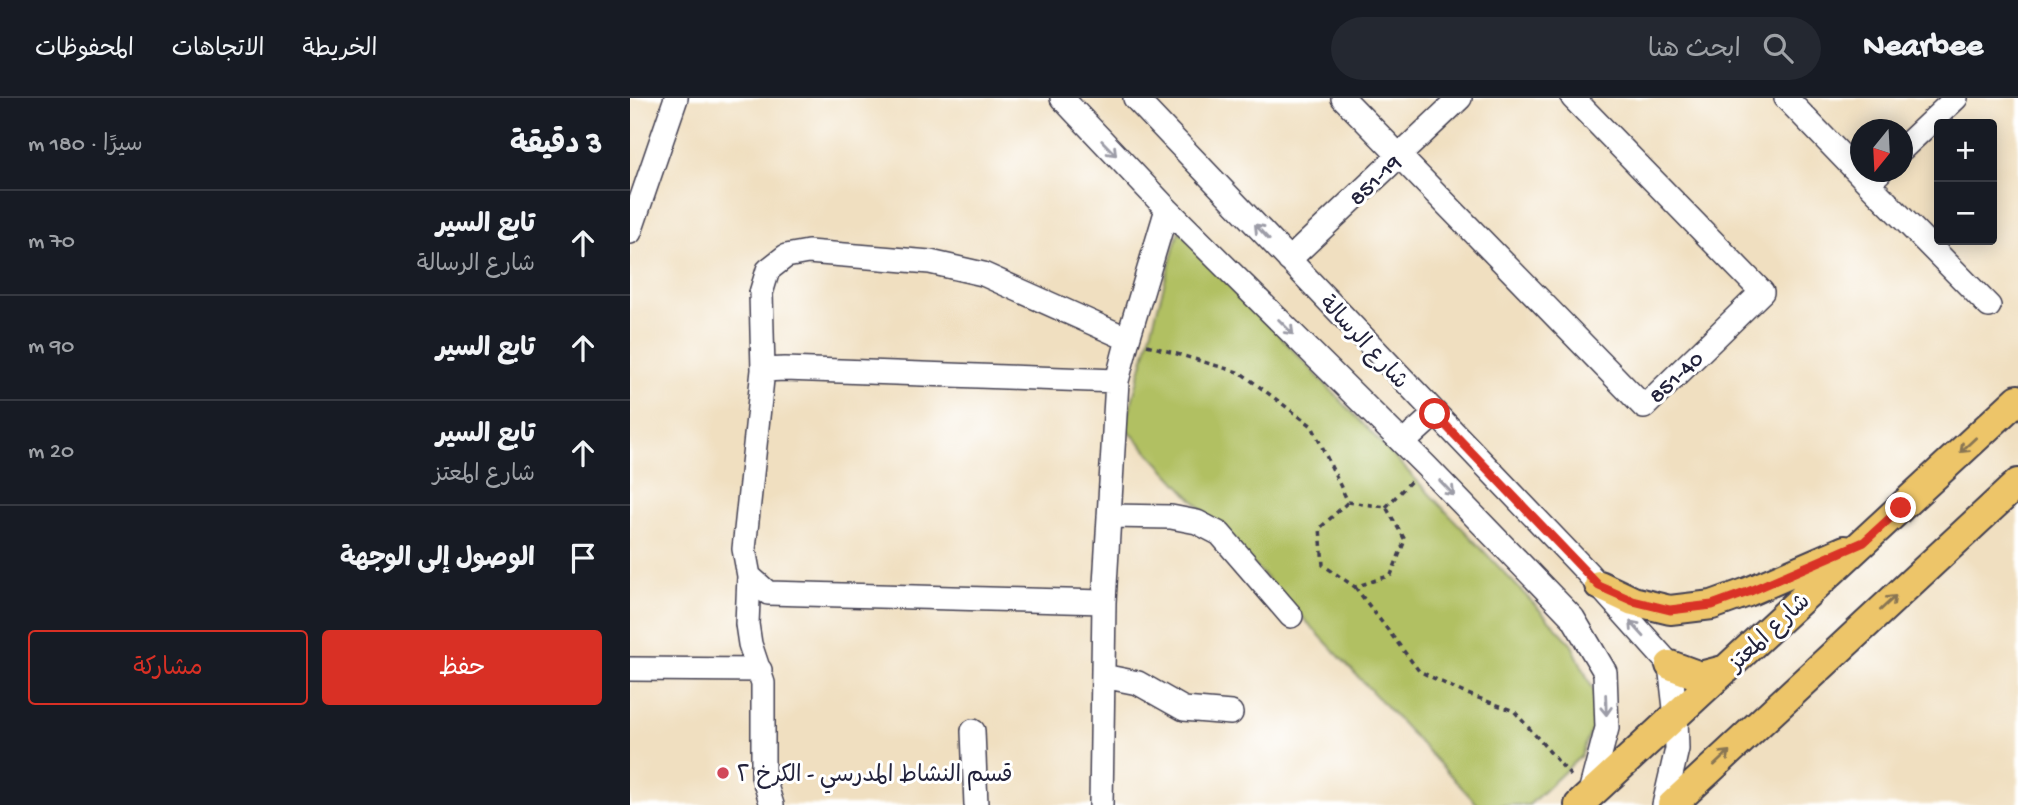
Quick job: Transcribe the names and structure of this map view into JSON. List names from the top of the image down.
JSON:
{
  "streets": {
    "main road": ["شارع المعتز"],
    "street": ["851-19", "شارع الرسالة", "851-40"]
  },
  "crossings": [
    ["851-19", "شارع الرسالة"],
    ["851-19", "851-40"],
    ["شارع الرسالة", "شارع المعتز"]
  ],
  "places": ["قسم النشاط المدرسي - الكرخ ٢"],
  "north": "bottom",
  "page": {
    "header": "Nearbee",
    "search": "ابحث هنا",
    "nav": ["الخريطة", "الاتجاهات", "المحفوظات"],
    "heading": ["3 دقيقة", "سيرًا · 180 m"],
    "map_buttons": ["+", "−"],
    "list": [
      ["تابع السير", "شارع الرسالة", "70 m"],
      ["تابع السير", "90 m"],
      ["تابع السير", "شارع المعتز", "20 m"],
      "الوصول إلى الوجهة"
    ],
    "buttons": ["حفظ", "مشاركة"]
  }
}
